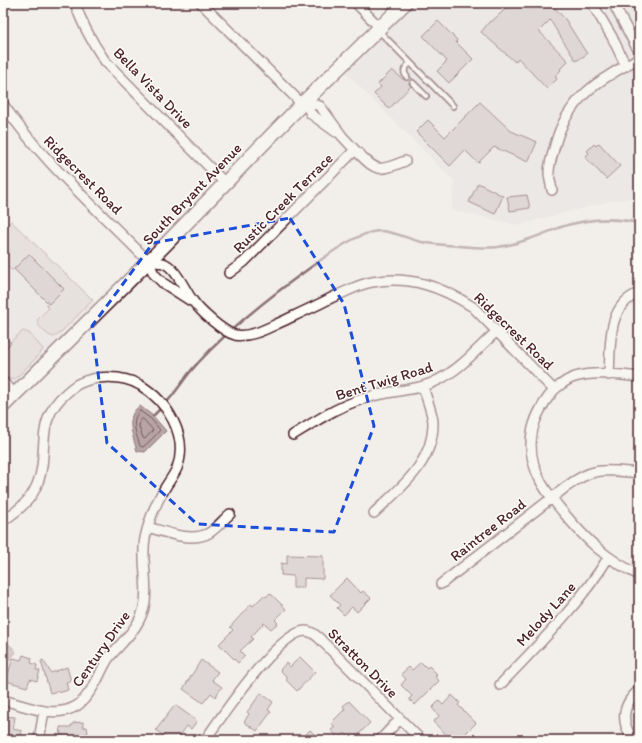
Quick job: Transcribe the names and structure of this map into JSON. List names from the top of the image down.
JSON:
{
  "streets": {
    "street": [
      "Bella Vista Drive",
      "Ridgecrest Road",
      "South Bryant Avenue",
      "Rustic Creek Terrace",
      "Bent Twig Road",
      "Raintree Road",
      "Melody Lane",
      "Century Drive",
      "Stratton Drive"
    ]
  },
  "crossings": [
    ["Bella Vista Drive", "South Bryant Avenue"],
    ["Ridgecrest Road", "South Bryant Avenue"],
    ["Ridgecrest Road", "Bent Twig Road"],
    ["Ridgecrest Road", "Raintree Road"],
    ["Ridgecrest Road", "Melody Lane"],
    ["South Bryant Avenue", "Rustic Creek Terrace"]
  ]
}
